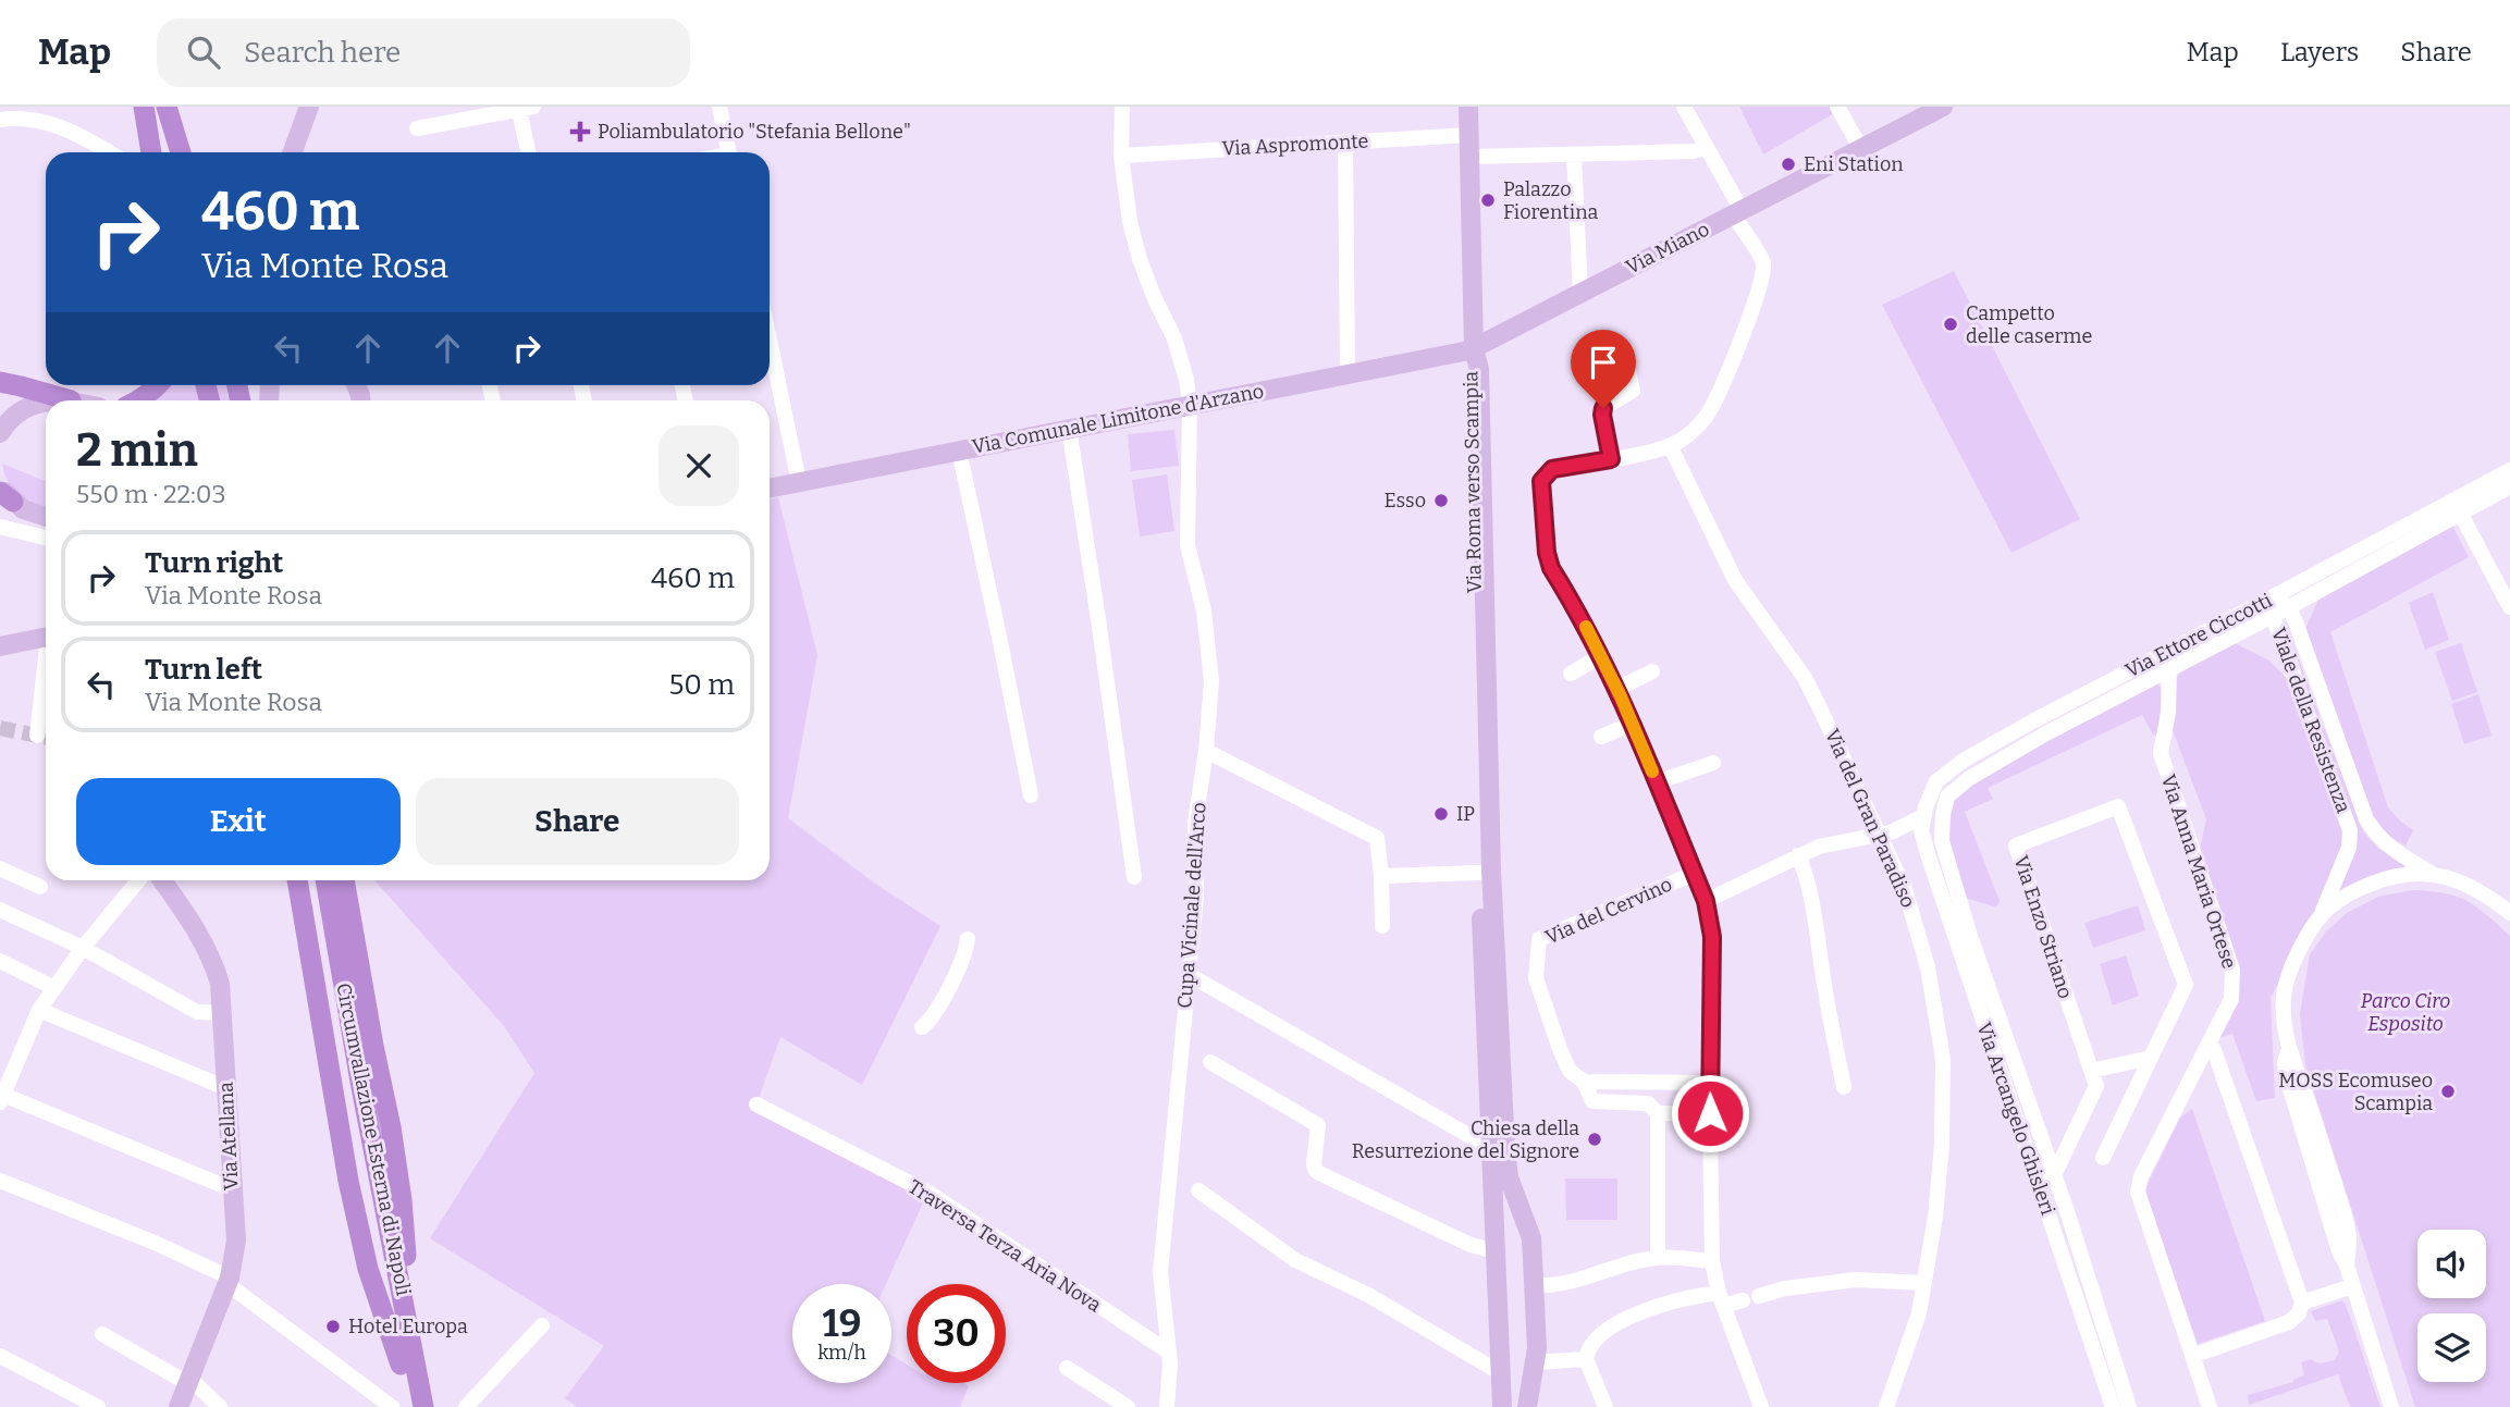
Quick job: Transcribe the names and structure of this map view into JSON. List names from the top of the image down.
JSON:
{
  "streets": {
    "highway": ["Circumvallazione Esterna di Napoli"],
    "main road": [
      "Via Miano",
      "Via Comunale Limitone d'Arzano",
      "Via Roma verso Scampia",
      "Via Atellana"
    ],
    "street": [
      "Via Aspromonte",
      "Via Ettore Ciccotti",
      "Viale della Resistenza",
      "Via del Gran Paradiso",
      "Via Anna Maria Ortese",
      "Cupa Vicinale dell'Arco",
      "Via del Cervino",
      "Via Enzo Striano",
      "Via Arcangelo Ghisleri",
      "Traversa Terza Aria Nova"
    ]
  },
  "crossings": [
    ["Via Aspromonte", "Cupa Vicinale dell'Arco"],
    ["Via Miano", "Via Comunale Limitone d'Arzano"],
    ["Via Miano", "Via Roma verso Scampia"],
    ["Via Comunale Limitone d'Arzano", "Via Roma verso Scampia"],
    ["Via Comunale Limitone d'Arzano", "Cupa Vicinale dell'Arco"],
    ["Via Ettore Ciccotti", "Viale della Resistenza"],
    ["Via Ettore Ciccotti", "Via Anna Maria Ortese"],
    ["Via Ettore Ciccotti", "Via Arcangelo Ghisleri"],
    ["Cupa Vicinale dell'Arco", "Traversa Terza Aria Nova"],
    ["Via Enzo Striano", "Via Arcangelo Ghisleri"]
  ],
  "parks": ["Parco Ciro Esposito"],
  "places": {
    "health": ["Poliambulatorio \"Stefania Bellone\""],
    "other": [
      "Eni Station",
      "Palazzo Fiorentina",
      "Campetto delle caserme",
      "Esso",
      "IP",
      "MOSS Ecomuseo Scampia",
      "Chiesa della Resurrezione del Signore",
      "Hotel Europa"
    ]
  },
  "page": {
    "header": "Map",
    "search": "Search here",
    "nav": ["Map", "Layers", "Share"],
    "turn": ["460 m", "Via Monte Rosa"],
    "heading": ["2 min", "550 m · 22:03"],
    "list": [
      {
        "name": "Turn right",
        "note": "Via Monte Rosa",
        "value": "460 m"
      },
      {
        "name": "Turn left",
        "note": "Via Monte Rosa",
        "value": "50 m"
      }
    ],
    "buttons": ["Exit", "Share"],
    "speed": "19 km/h",
    "limit": "30"
  }
}
